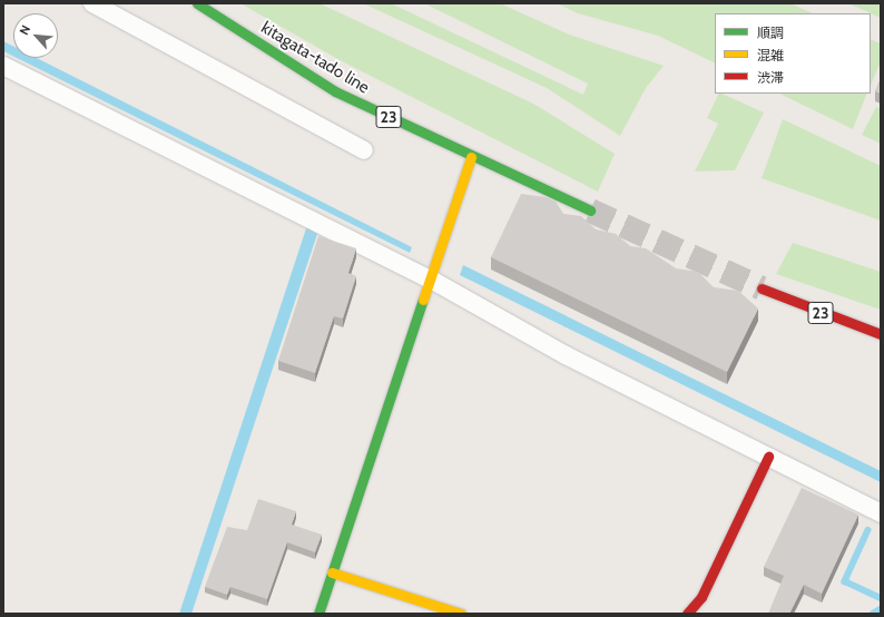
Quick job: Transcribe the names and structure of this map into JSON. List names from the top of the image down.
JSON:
{
  "streets": {
    "street": ["kitagata-tado line", "23"]
  },
  "legend": ["順調", "混雑", "渋滞"],
  "north": "top left"
}
